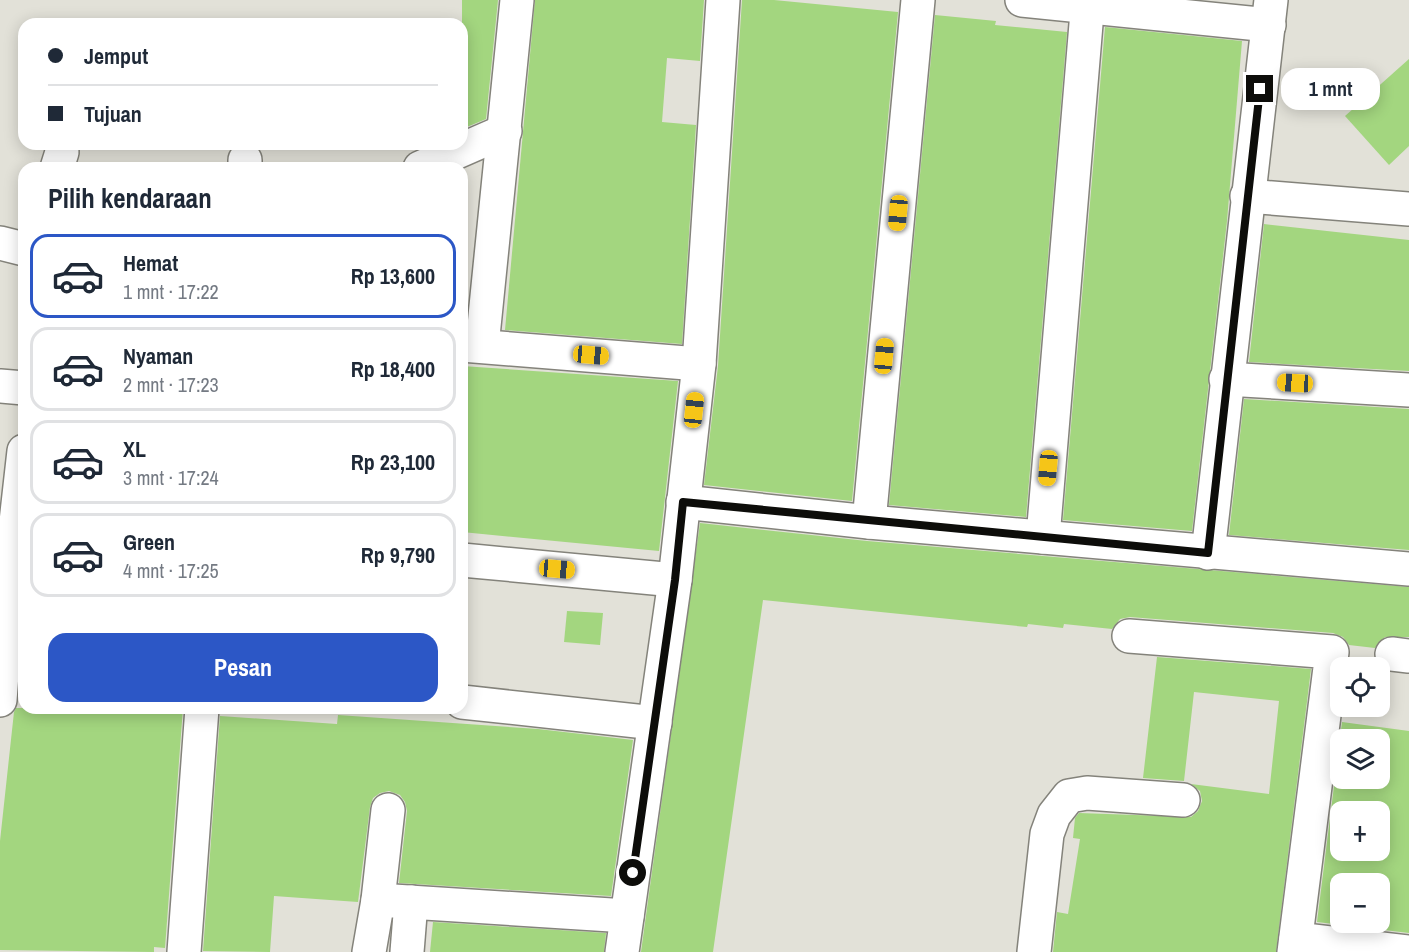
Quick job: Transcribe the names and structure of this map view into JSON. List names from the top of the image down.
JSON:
{
  "page": {
    "banner": ["Jemput", "Tujuan"],
    "bubble": "1 mnt",
    "heading": "Pilih kendaraan",
    "list": [
      {
        "name": "Hemat",
        "note": "1 mnt · 17:22",
        "value": "Rp 13,600"
      },
      {
        "name": "Nyaman",
        "note": "2 mnt · 17:23",
        "value": "Rp 18,400"
      },
      {
        "name": "XL",
        "note": "3 mnt · 17:24",
        "value": "Rp 23,100"
      },
      {
        "name": "Green",
        "note": "4 mnt · 17:25",
        "value": "Rp 9,790"
      }
    ],
    "buttons": "Pesan",
    "map_buttons": ["+", "−"]
  }
}
